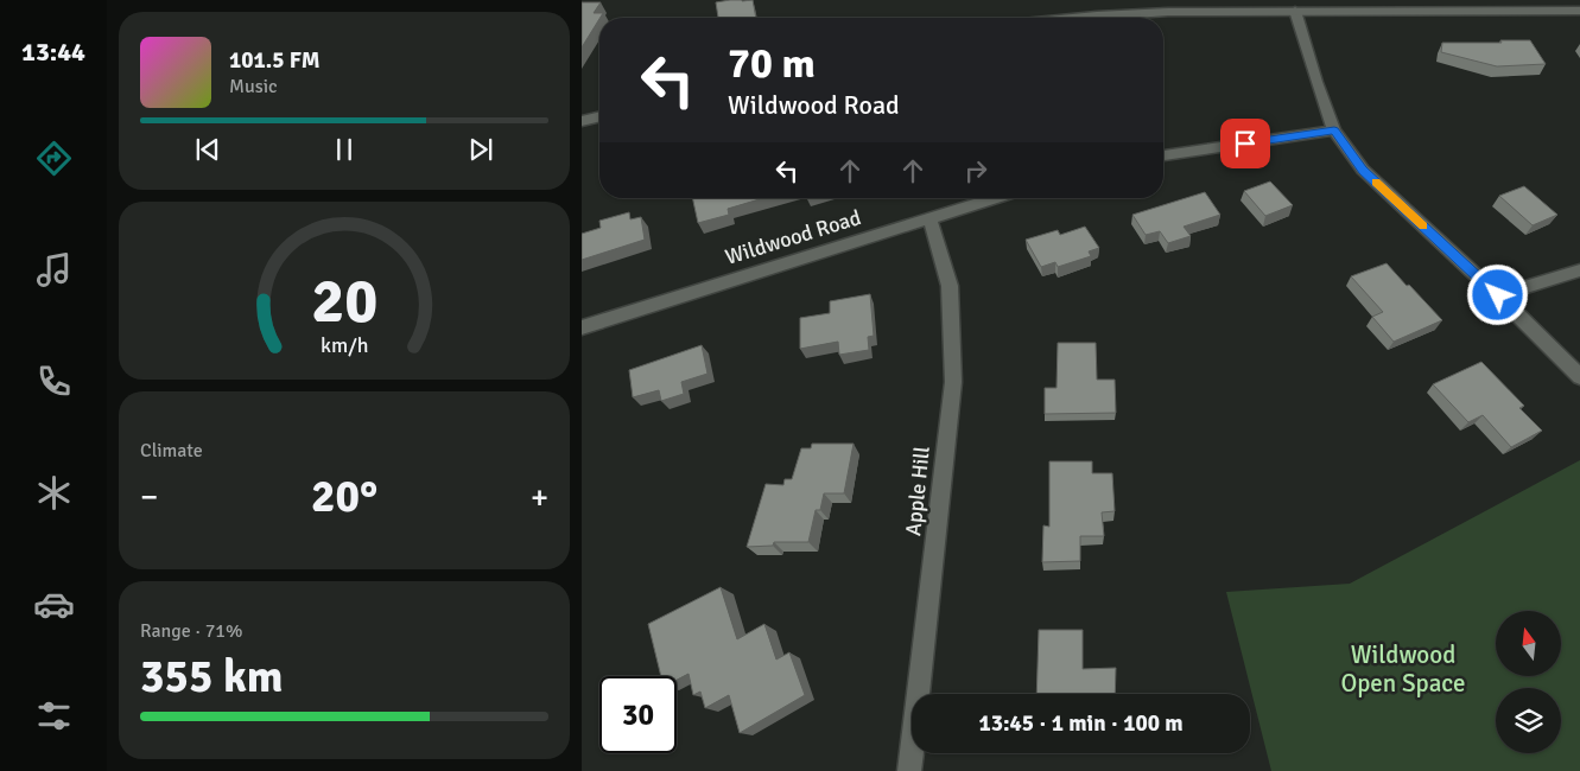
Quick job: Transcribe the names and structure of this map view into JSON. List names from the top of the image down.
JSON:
{
  "streets": {
    "street": ["Wildwood Road", "Apple Hill"]
  },
  "crossings": [
    ["Wildwood Road", "Apple Hill"]
  ],
  "parks": ["Wildwood Open Space"],
  "north": "top",
  "page": {
    "tabs": "13:44",
    "turn": ["70 m", "Wildwood Road"],
    "song": ["101.5 FM", "Music"],
    "tile": [
      "Climate",
      ["Range · 71%", "355 km"]
    ],
    "heat": ["−", "20°", "+"],
    "limit": "30",
    "trip": "13:45 · 1 min · 100 m",
    "gauge": ["20", "km/h"]
  }
}
